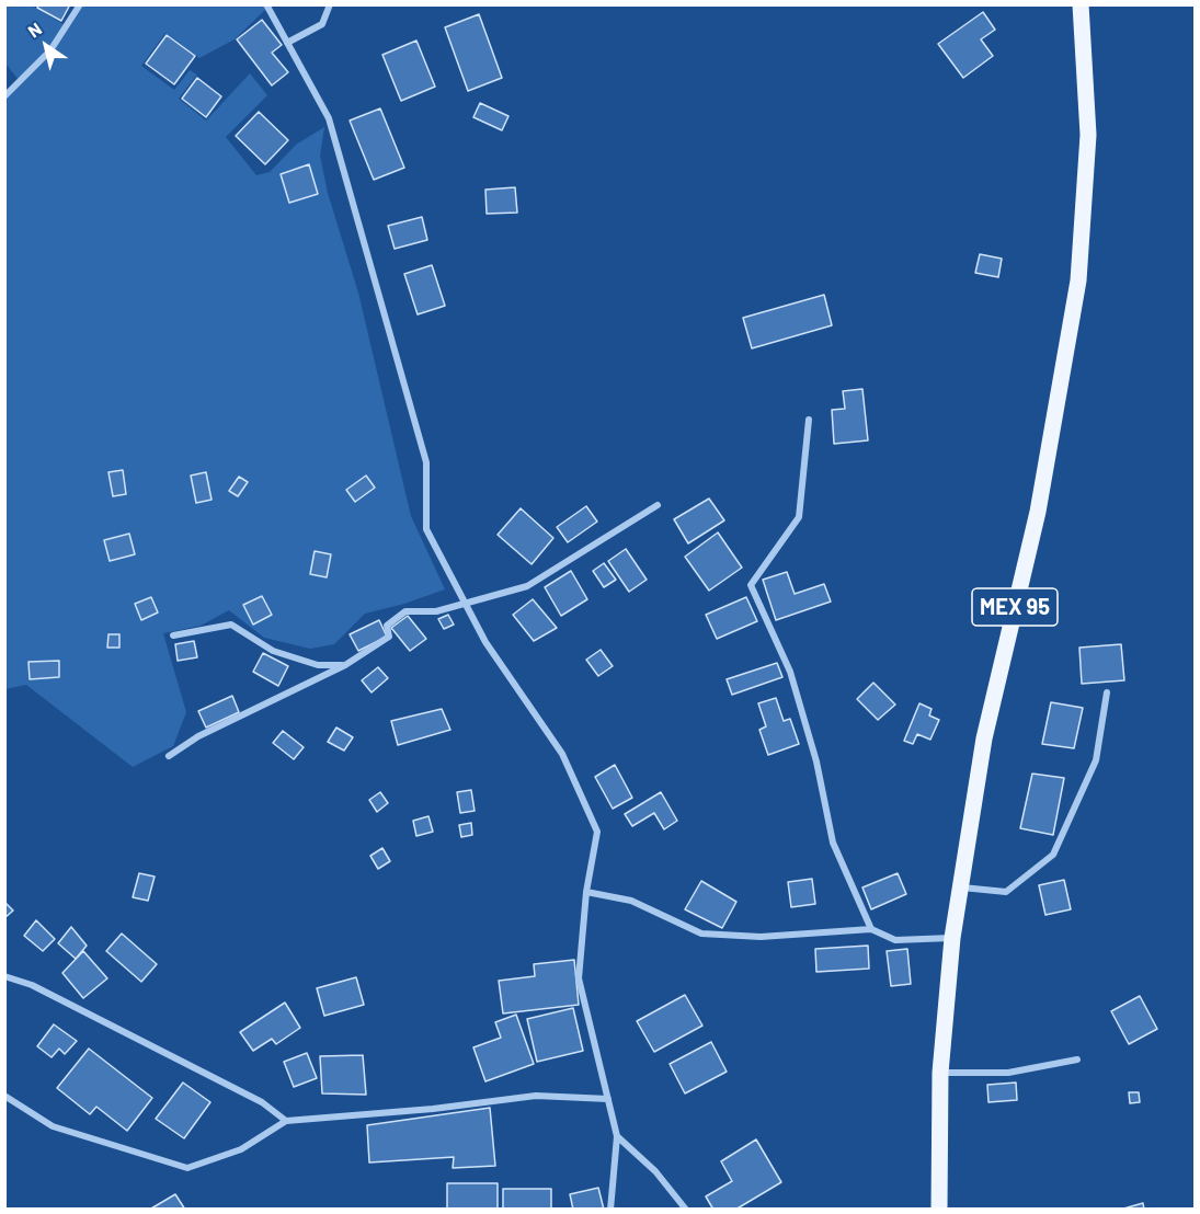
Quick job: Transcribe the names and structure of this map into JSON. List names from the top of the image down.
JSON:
{
  "streets": {
    "main road": ["MEX 95"]
  },
  "north": "top left"
}
